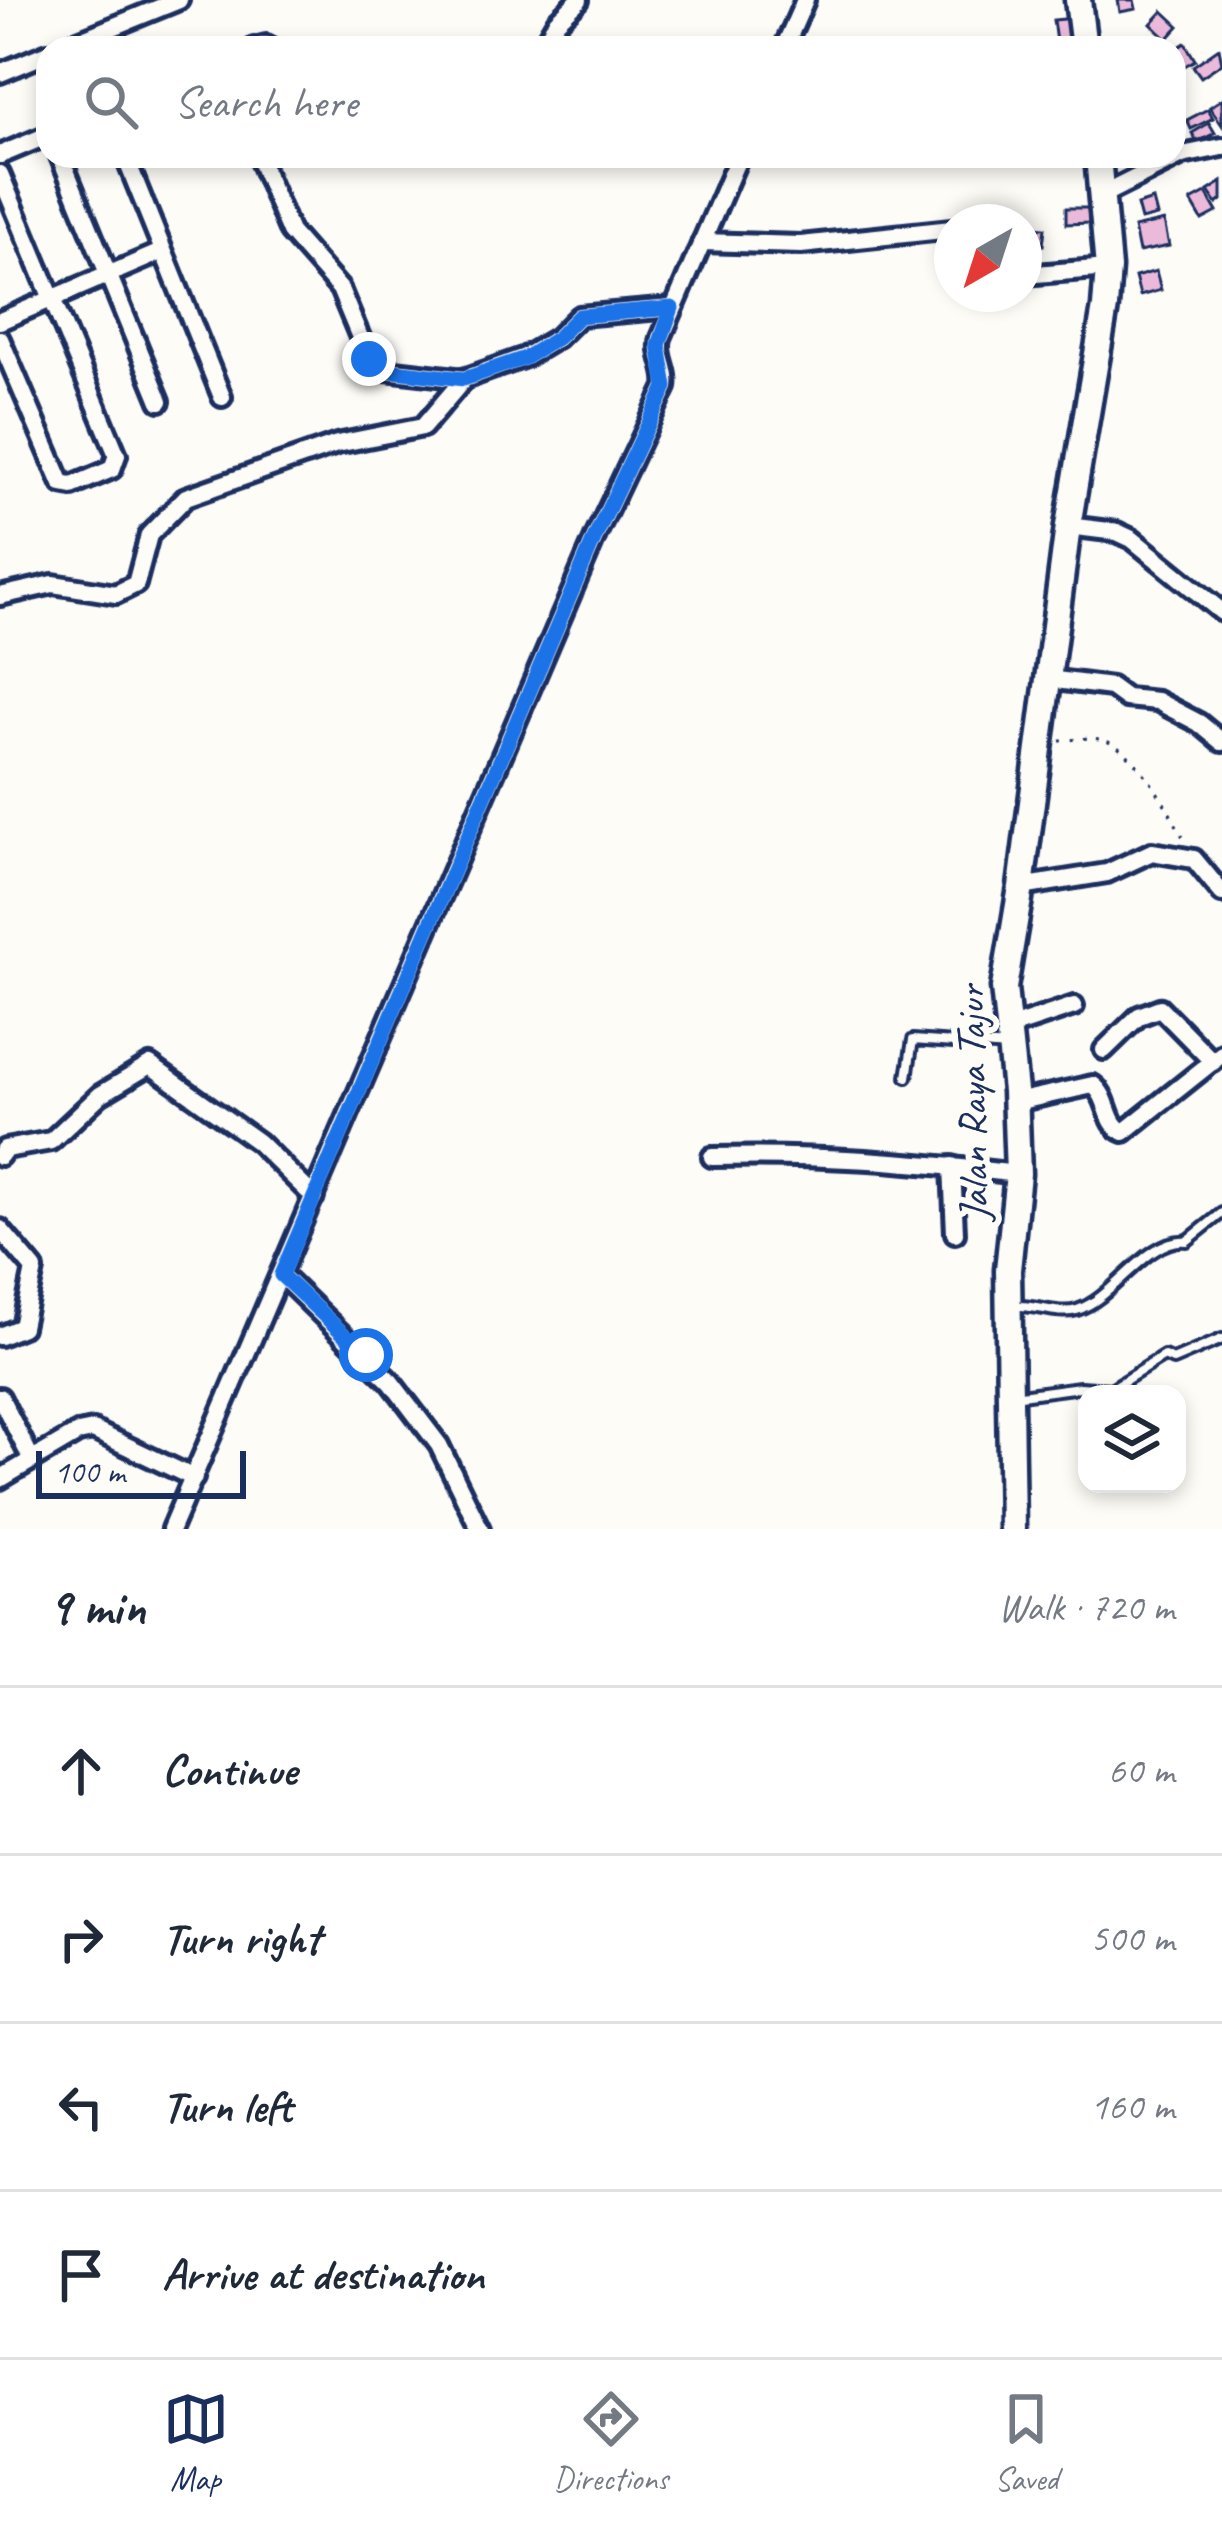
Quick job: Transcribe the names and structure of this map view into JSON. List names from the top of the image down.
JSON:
{
  "streets": {
    "main road": ["Jalan Raya Tajur"]
  },
  "scale_bar": "100 m",
  "north": "bottom left",
  "page": {
    "search": "Search here",
    "scale": "100 m",
    "heading": ["9 min", "Walk · 720 m"],
    "list": [
      ["Continue", "60 m"],
      ["Turn right", "500 m"],
      ["Turn left", "160 m"],
      "Arrive at destination"
    ],
    "nav": ["Map", "Directions", "Saved"]
  }
}
